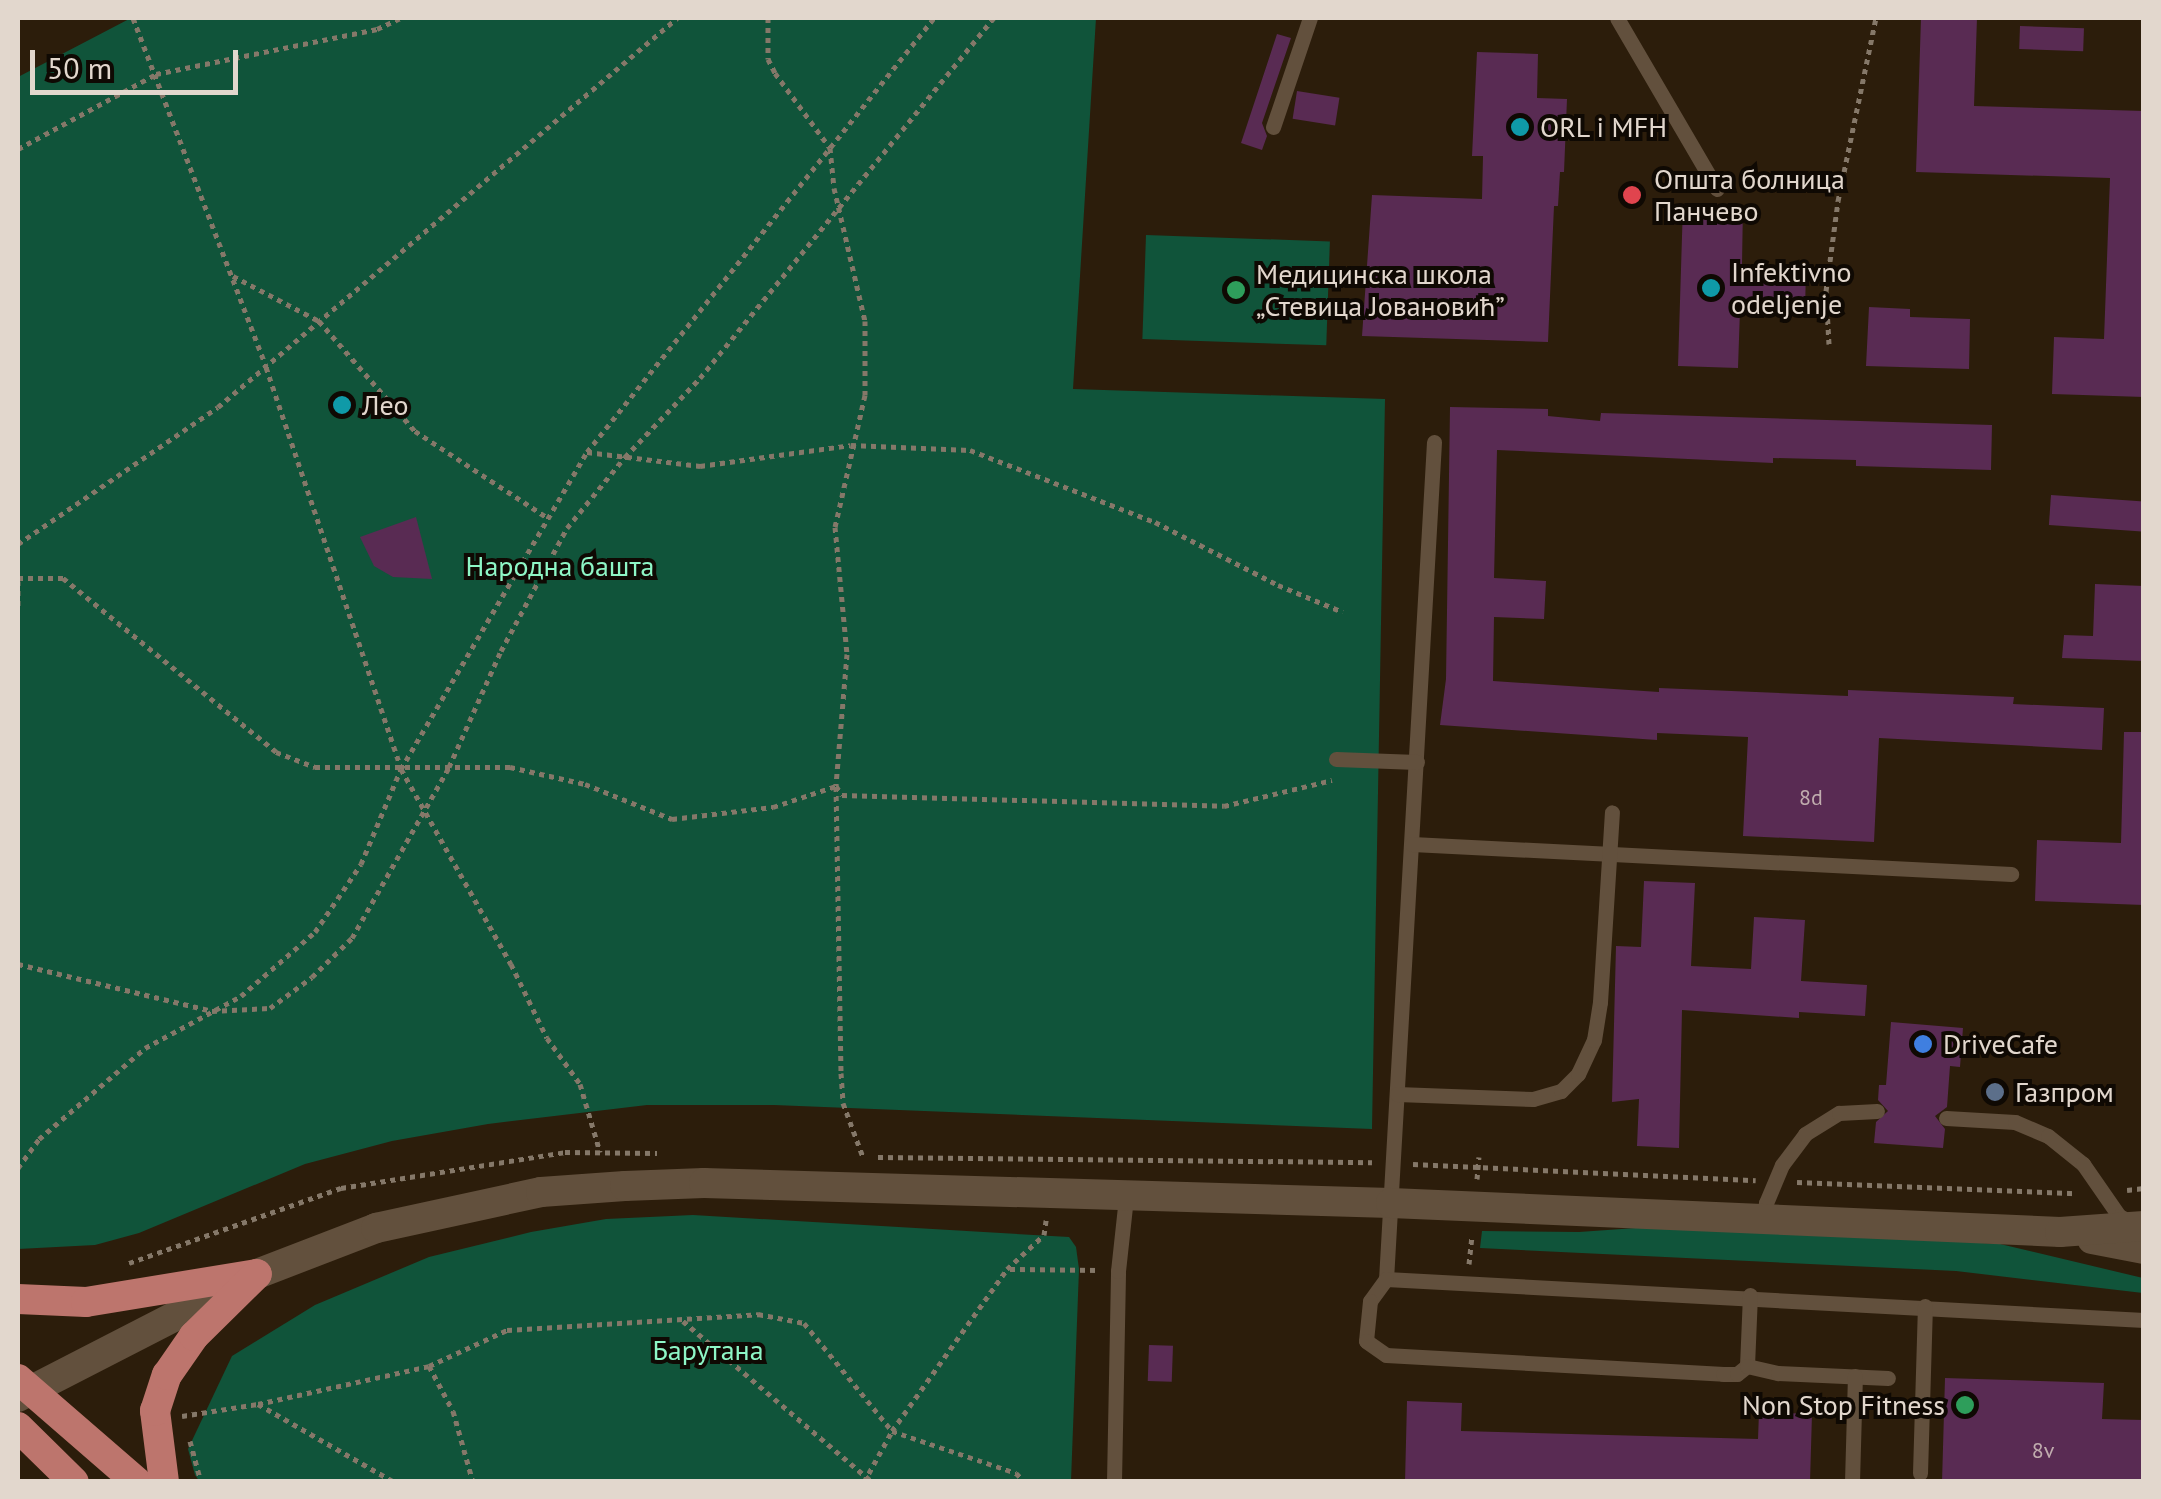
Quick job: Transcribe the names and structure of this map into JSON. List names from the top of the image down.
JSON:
{
  "parks": ["Народна башта", "Барутана"],
  "places": [
    "ORL i MFH",
    "Општа болница Панчево",
    "Infektivno odeljenje",
    "Медицинска школа „Стевица Јовановић”",
    "Лео",
    "DriveCafe",
    "Газпром",
    "Non Stop Fitness"
  ],
  "house_numbers": ["8d", "8v"],
  "scale_bar": "50 m"
}
